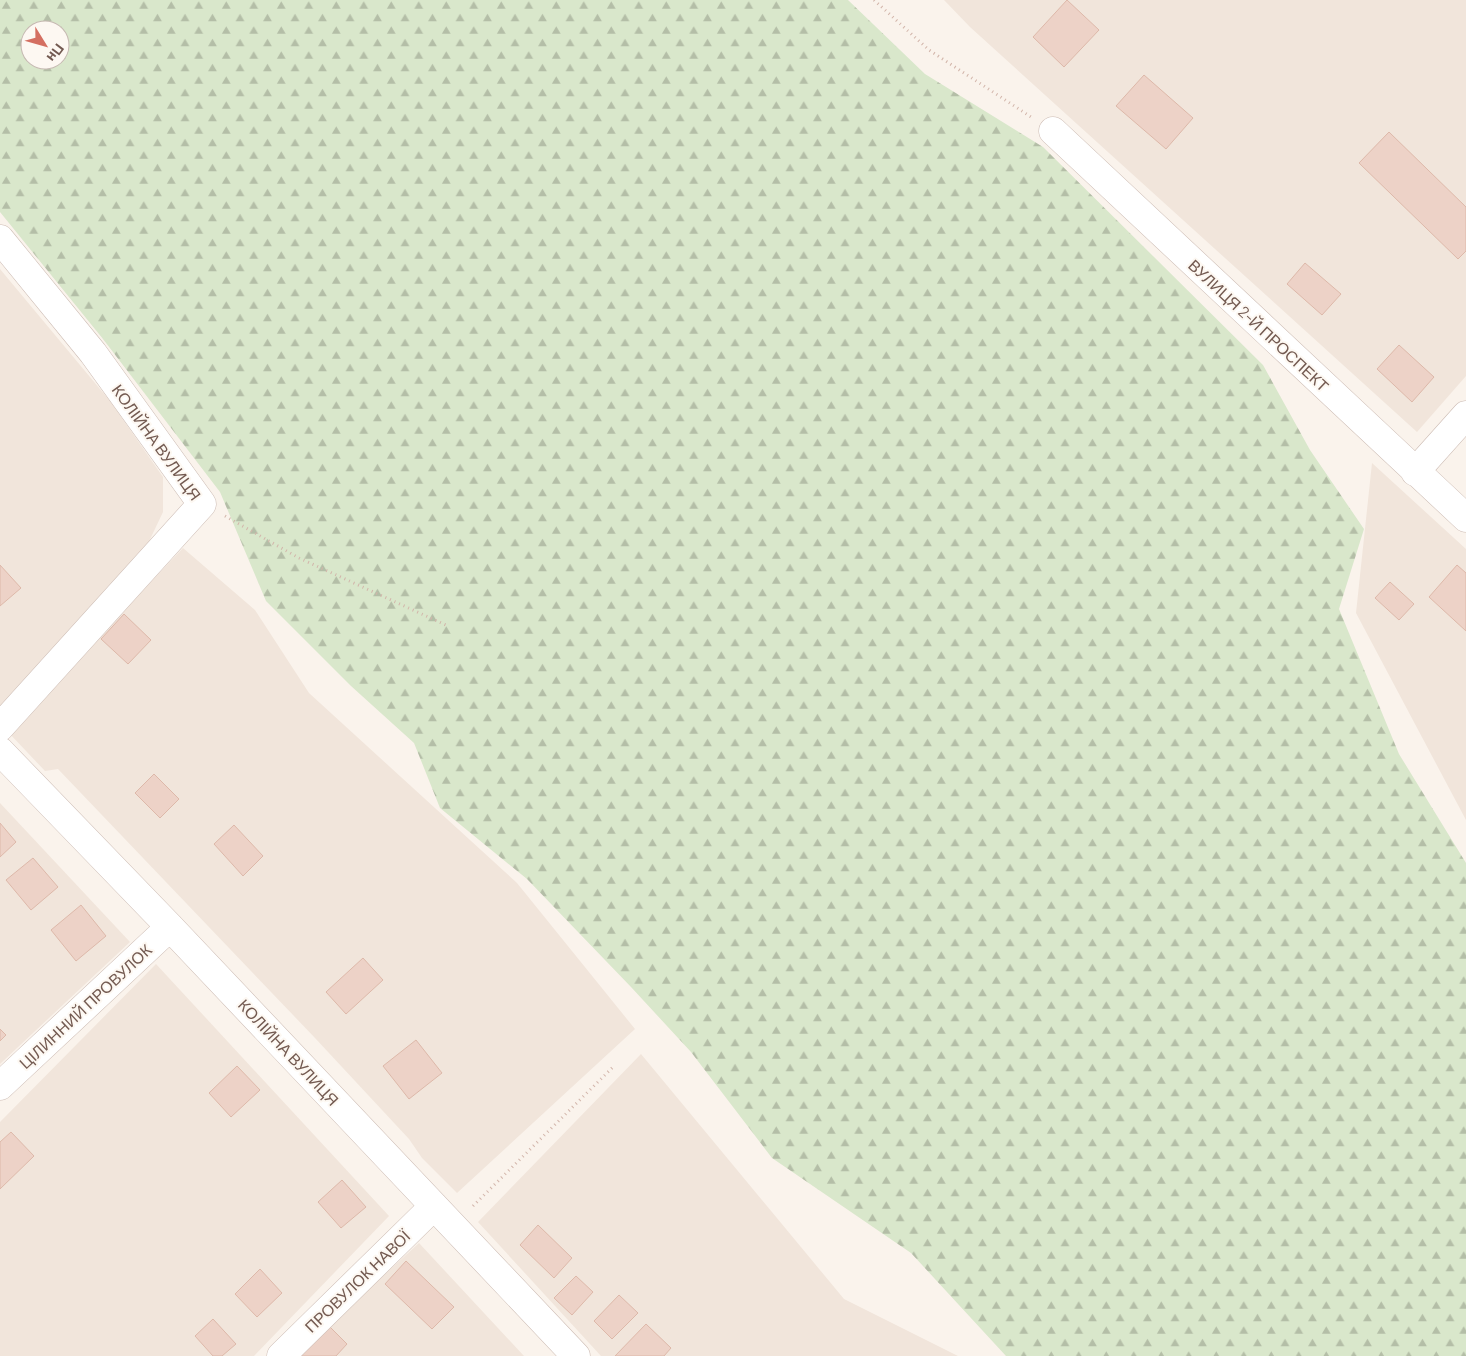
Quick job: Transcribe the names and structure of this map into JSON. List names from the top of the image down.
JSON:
{
  "streets": {
    "street": [
      "ВУЛИЦЯ 2-Й ПРОСПЕКТ",
      "КОЛІЙНА ВУЛИЦЯ",
      "ЦІЛИННИЙ ПРОВУЛОК",
      "ПРОВУЛОК НАВОЇ"
    ]
  },
  "crossings": [
    ["КОЛІЙНА ВУЛИЦЯ", "ЦІЛИННИЙ ПРОВУЛОК"],
    ["КОЛІЙНА ВУЛИЦЯ", "ПРОВУЛОК НАВОЇ"]
  ],
  "north": "bottom right"
}
